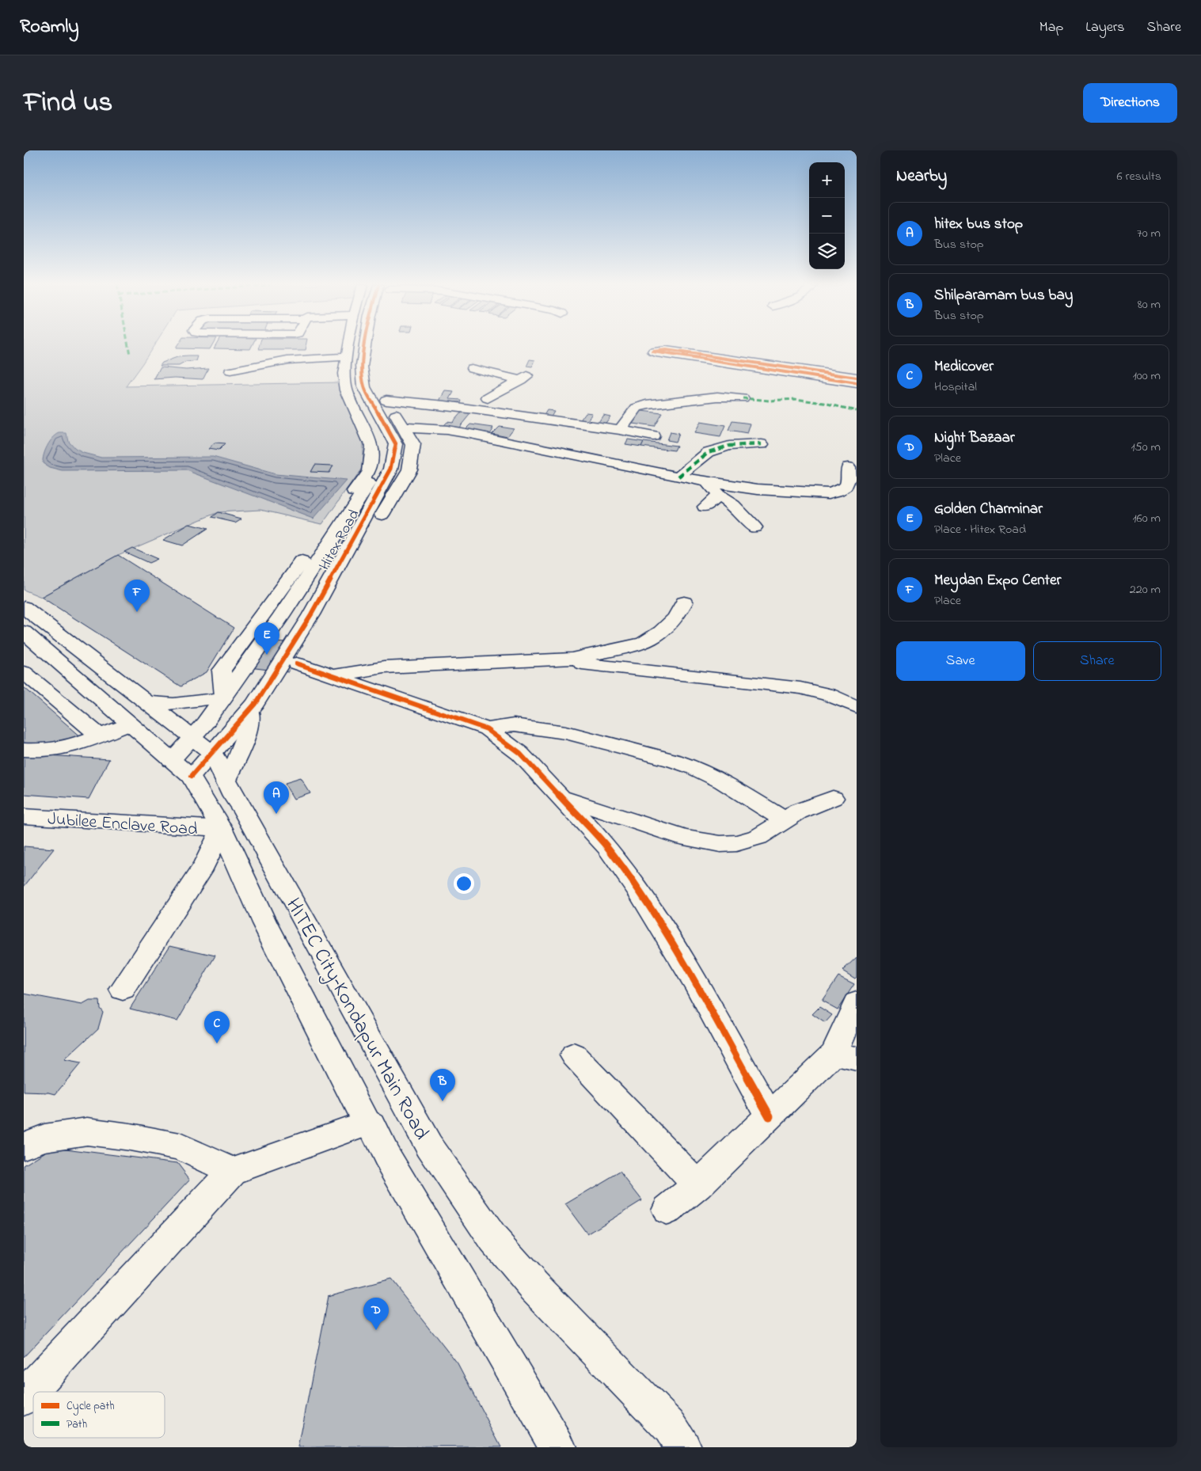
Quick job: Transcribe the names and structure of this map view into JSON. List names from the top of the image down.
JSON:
{
  "streets": {
    "street": ["Hitex Road", "Jubilee Enclave Road", "HITEC City–Kondapur Main Road"]
  },
  "crossings": [
    ["Hitex Road", "HITEC City–Kondapur Main Road"],
    ["Jubilee Enclave Road", "HITEC City–Kondapur Main Road"]
  ],
  "legend": ["Cycle path", "Path"],
  "page": {
    "header": "Roamly",
    "nav": ["Map", "Layers", "Share"],
    "title": "Find us",
    "buttons": [
      "Directions",
      ["Save", "Share"]
    ],
    "heading": ["Nearby", "6 results"],
    "map_buttons": ["+", "−"],
    "list": [
      {
        "mark": "A",
        "name": "hitex bus stop",
        "note": "Bus stop",
        "value": "70 m"
      },
      {
        "mark": "B",
        "name": "Shilparamam bus bay",
        "note": "Bus stop",
        "value": "80 m"
      },
      {
        "mark": "C",
        "name": "Medicover",
        "note": "Hospital",
        "value": "100 m"
      },
      {
        "mark": "D",
        "name": "Night Bazaar",
        "note": "Place",
        "value": "150 m"
      },
      {
        "mark": "E",
        "name": "Golden Charminar",
        "note": "Place · Hitex Road",
        "value": "160 m"
      },
      {
        "mark": "F",
        "name": "Meydan Expo Center",
        "note": "Place",
        "value": "220 m"
      }
    ],
    "pins": [
      "F",
      "E",
      "A",
      "C",
      "B",
      "D"
    ]
  }
}
